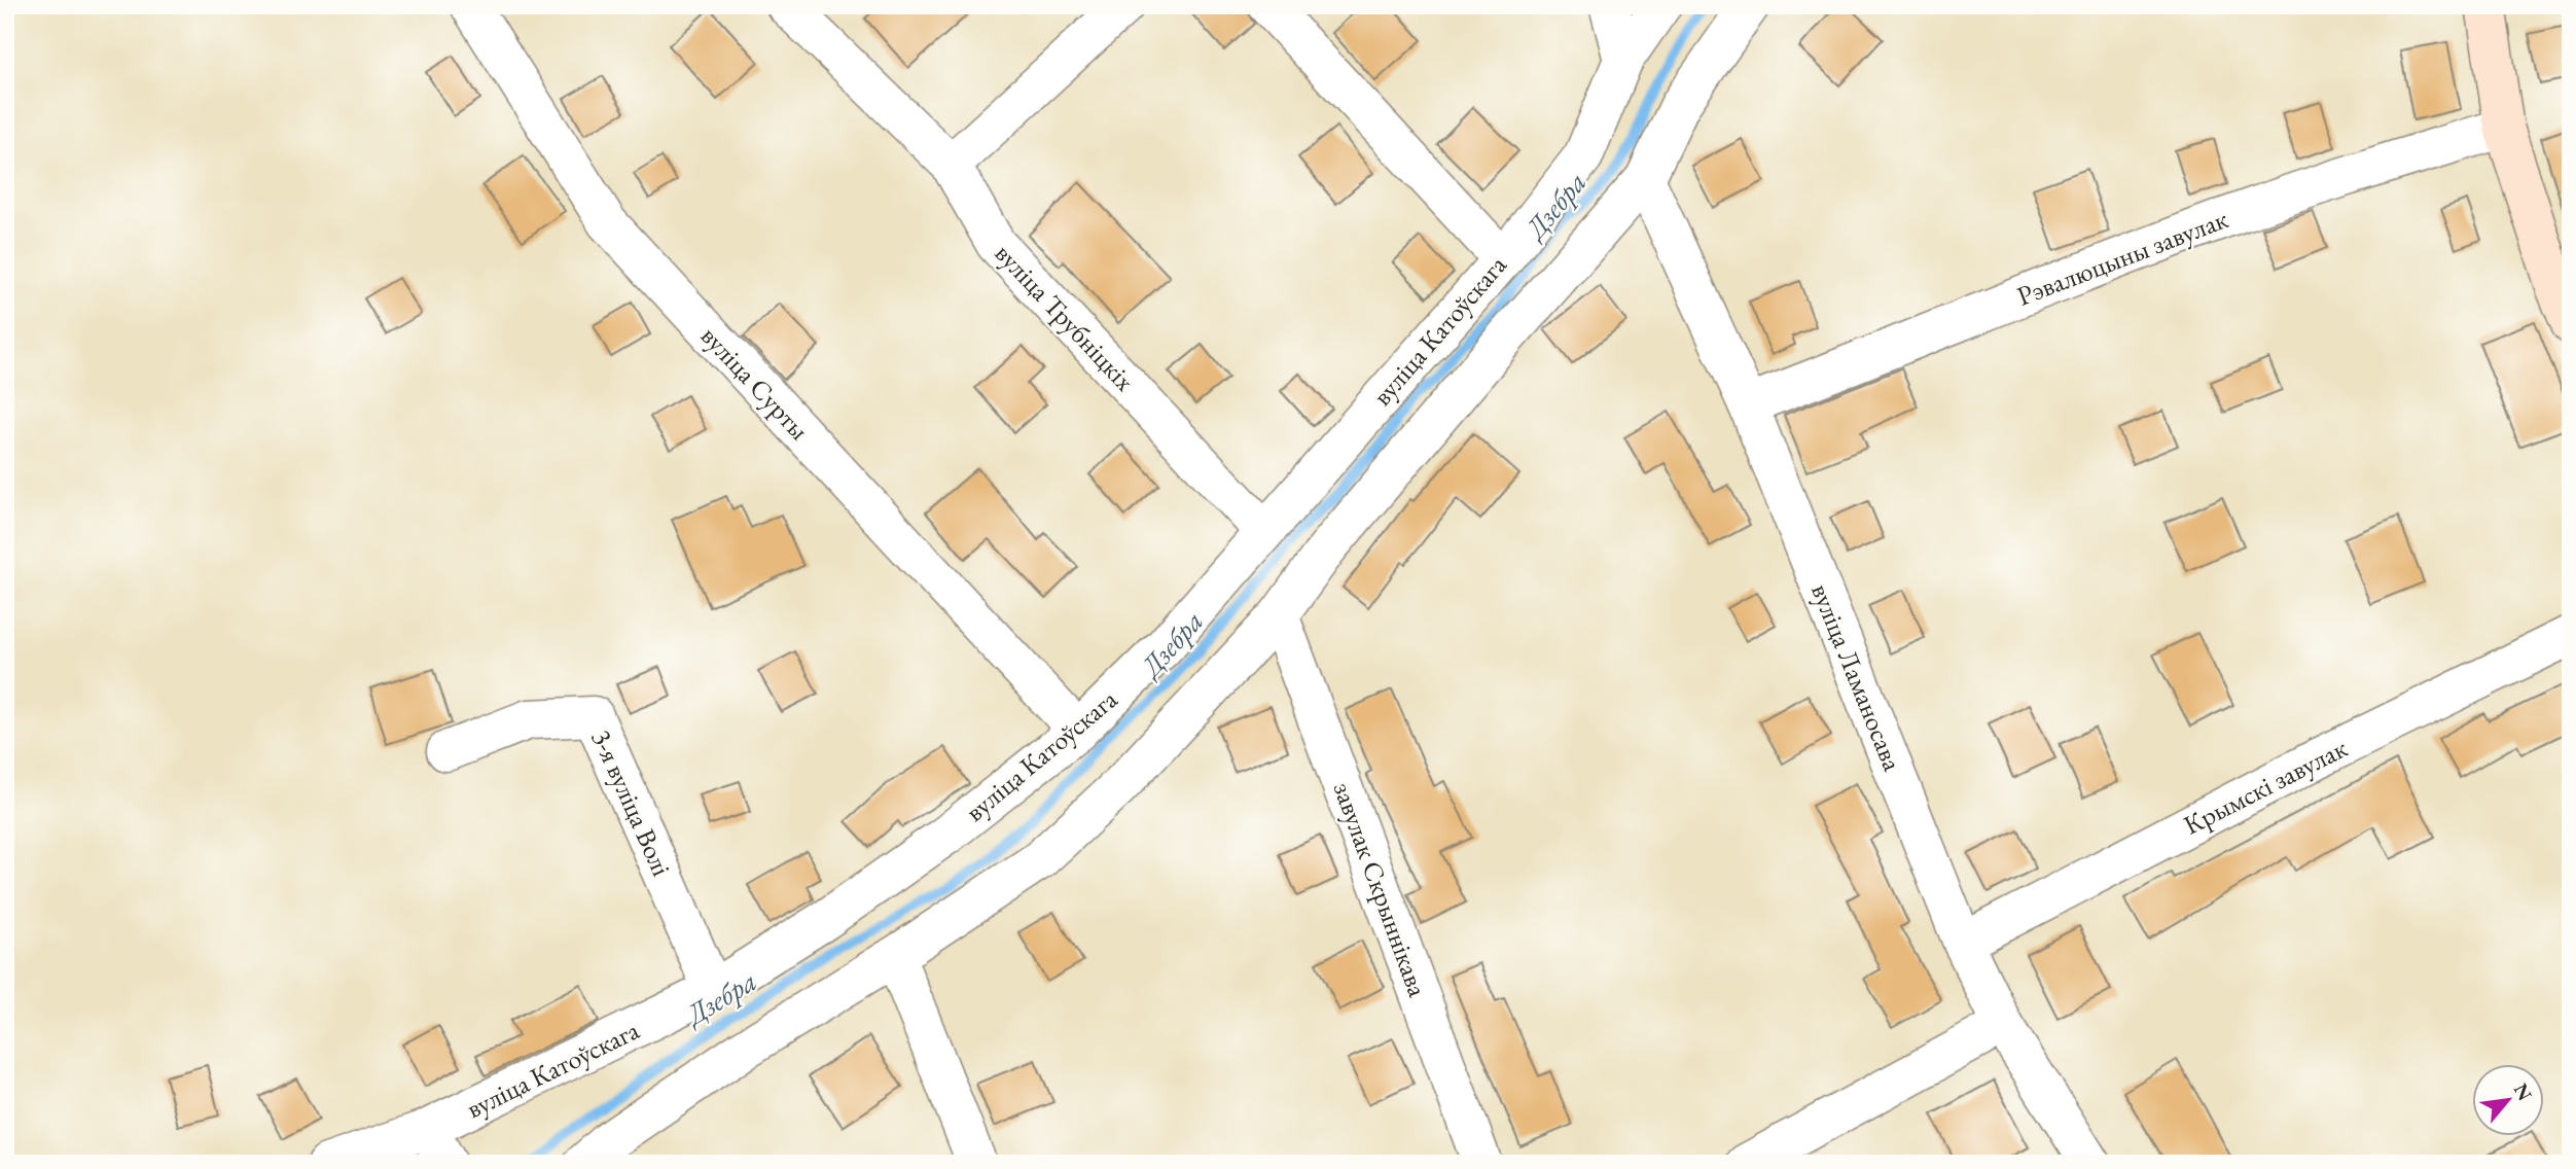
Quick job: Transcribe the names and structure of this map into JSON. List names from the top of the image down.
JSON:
{
  "streets": {
    "street": [
      "Рэвалюцыны завулак",
      "вуліца Трубніцкіх",
      "вуліца Катоўскага",
      "вуліца Сурты",
      "вуліца Ламаносава",
      "Крымскі завулак",
      "3-я вуліца Волі",
      "завулак Скрыннікава"
    ]
  },
  "crossings": [
    ["Рэвалюцыны завулак", "вуліца Ламаносава"],
    ["вуліца Трубніцкіх", "вуліца Катоўскага"],
    ["вуліца Катоўскага", "вуліца Сурты"],
    ["вуліца Катоўскага", "вуліца Ламаносава"],
    ["вуліца Катоўскага", "3-я вуліца Волі"],
    ["вуліца Катоўскага", "завулак Скрыннікава"],
    ["вуліца Ламаносава", "Крымскі завулак"]
  ],
  "water": ["Дзебра"],
  "north": "top right"
}
